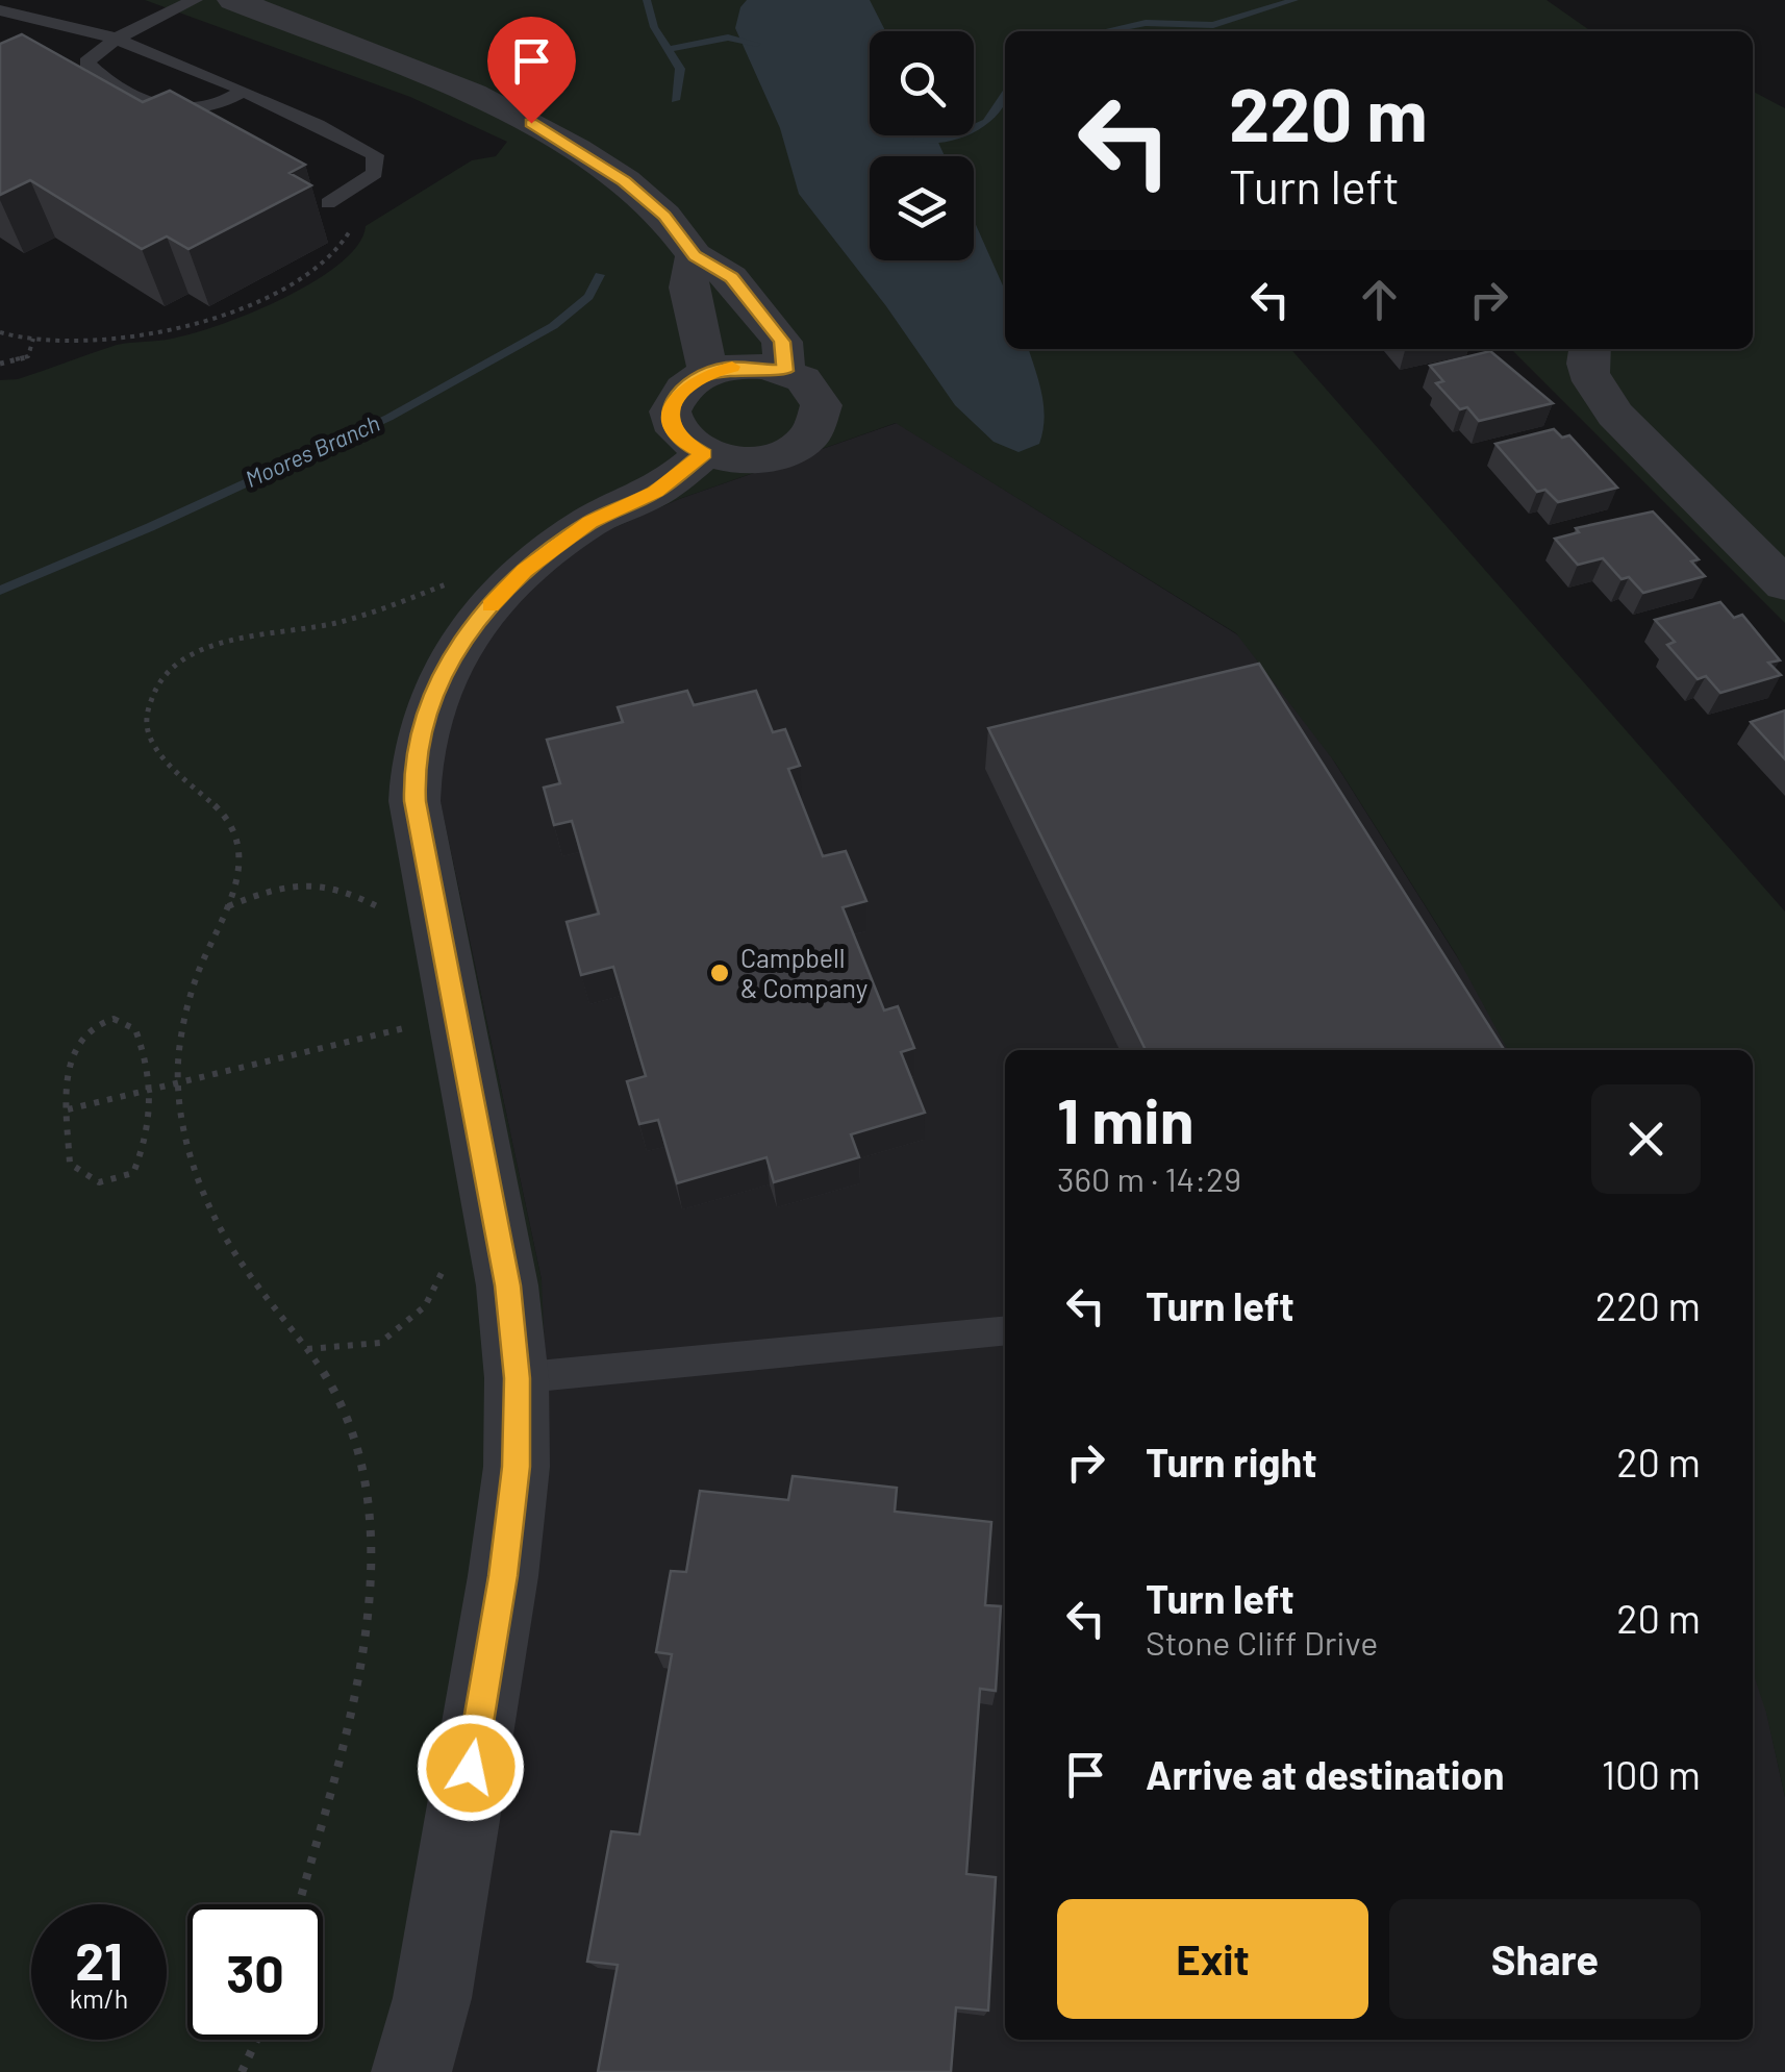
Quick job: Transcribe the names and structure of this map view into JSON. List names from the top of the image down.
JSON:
{
  "water": ["Moores Branch"],
  "places": ["Campbell & Company"],
  "page": {
    "turn": ["220 m", "Turn left"],
    "heading": ["1 min", "360 m · 14:29"],
    "list": [
      {
        "name": "Turn left",
        "value": "220 m"
      },
      {
        "name": "Turn right",
        "value": "20 m"
      },
      {
        "name": "Turn left",
        "note": "Stone Cliff Drive",
        "value": "20 m"
      },
      {
        "name": "Arrive at destination",
        "value": "100 m"
      }
    ],
    "buttons": ["Exit", "Share"],
    "speed": "21 km/h",
    "limit": "30"
  }
}
